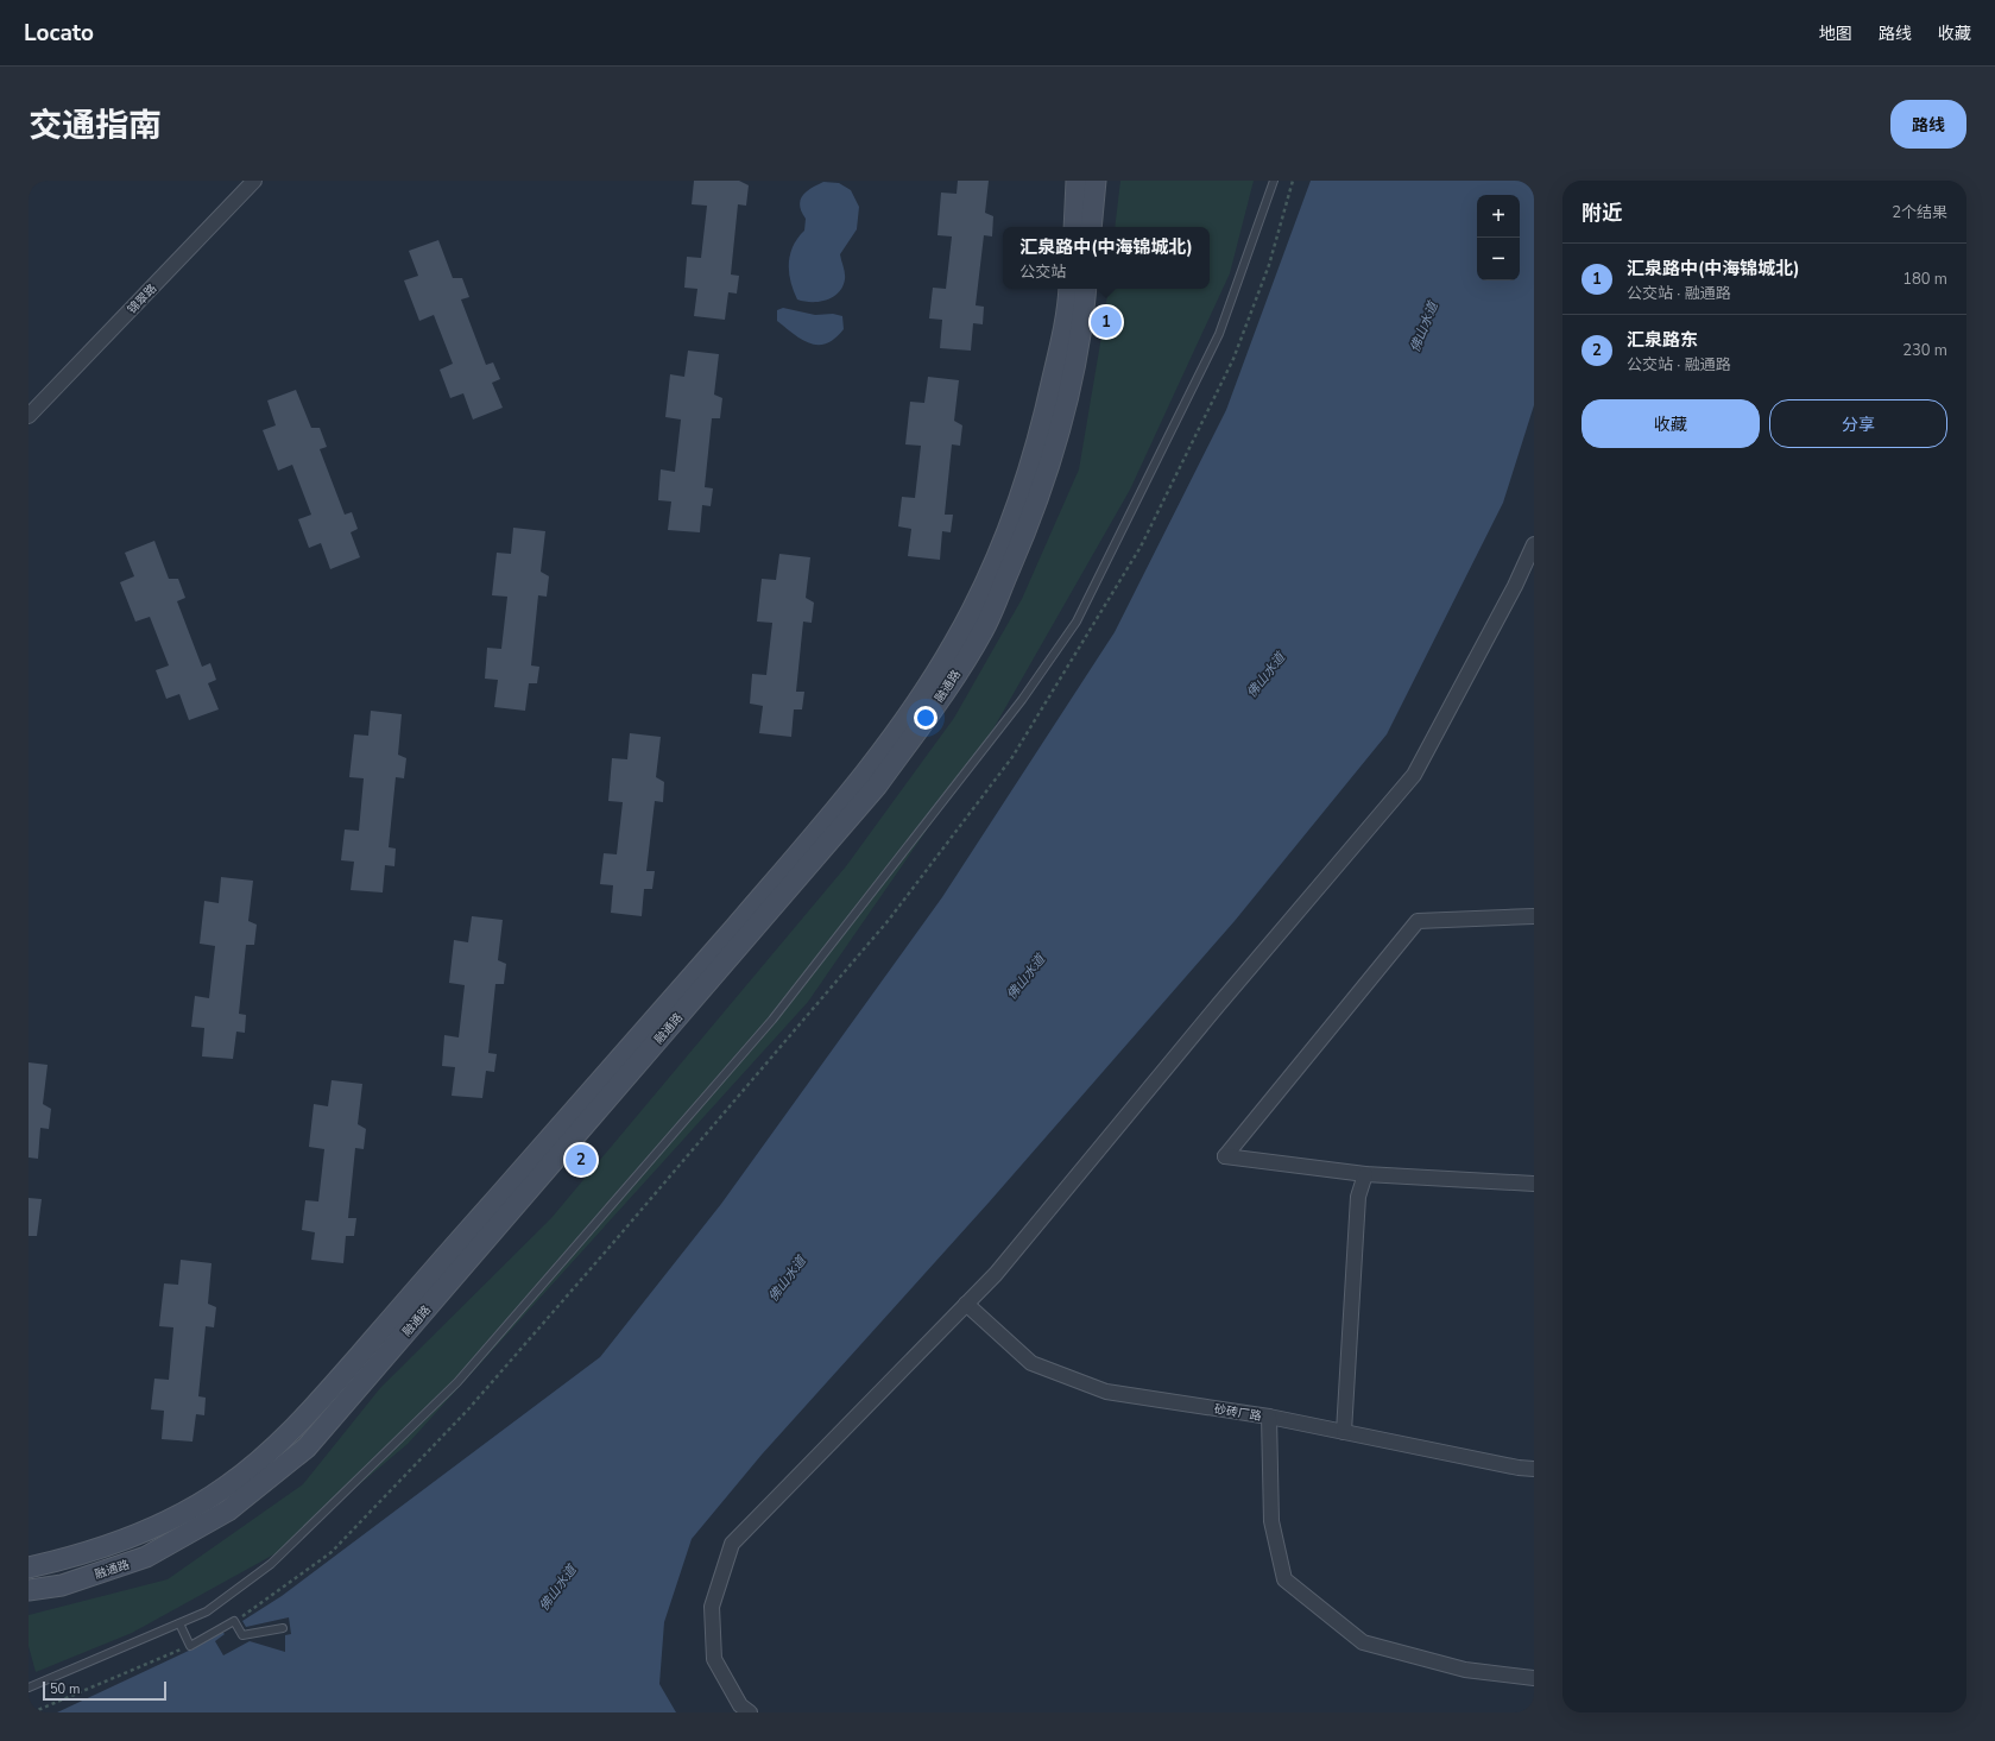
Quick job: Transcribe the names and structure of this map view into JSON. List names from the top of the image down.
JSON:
{
  "streets": {
    "main road": ["融通路"],
    "street": ["锦翠路", "砂砖厂路"]
  },
  "water": ["佛山水道"],
  "scale_bar": "50 m",
  "page": {
    "header": "Locato",
    "nav": ["地图", "路线", "收藏"],
    "title": "交通指南",
    "buttons": [
      "路线",
      ["收藏", "分享"]
    ],
    "heading": ["附近", "2个结果"],
    "map_buttons": ["+", "−"],
    "popup": ["汇泉路中(中海锦城北)", "公交站"],
    "list": [
      {
        "mark": "1",
        "name": "汇泉路中(中海锦城北)",
        "note": "公交站 · 融通路",
        "value": "180 m"
      },
      {
        "mark": "2",
        "name": "汇泉路东",
        "note": "公交站 · 融通路",
        "value": "230 m"
      }
    ],
    "pins": ["1", "2"],
    "scale": "50 m"
  }
}
